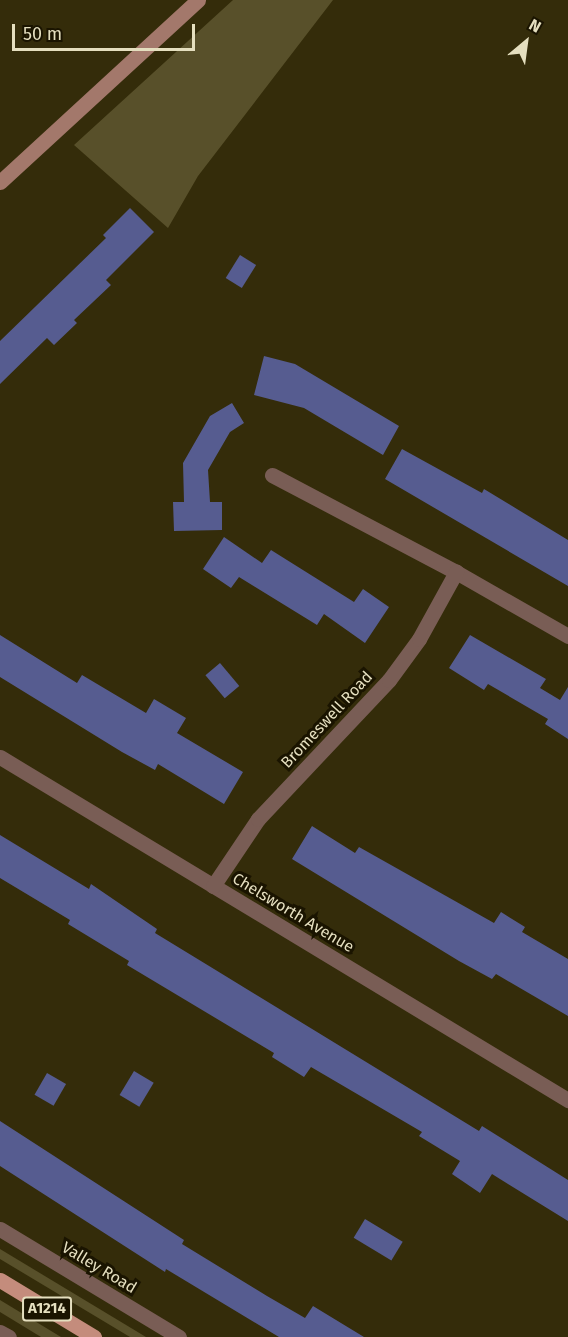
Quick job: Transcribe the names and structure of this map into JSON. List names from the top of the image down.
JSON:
{
  "streets": {
    "main road": ["A1214"],
    "street": ["Bromeswell Road", "Chelsworth Avenue", "Valley Road"]
  },
  "crossings": [
    ["Bromeswell Road", "Chelsworth Avenue"]
  ],
  "scale_bar": "50 m",
  "north": "top right"
}
